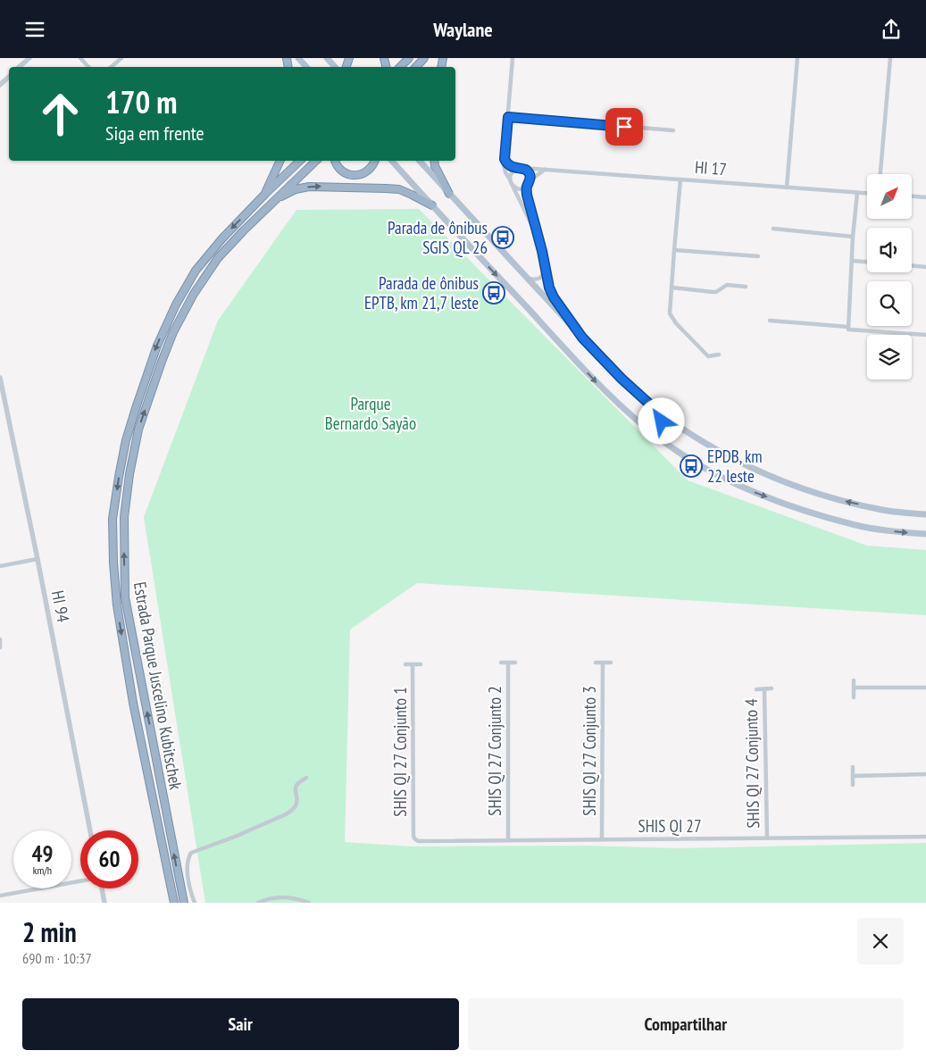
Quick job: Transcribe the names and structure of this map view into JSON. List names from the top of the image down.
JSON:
{
  "streets": {
    "highway": ["Estrada Parque Juscelino Kubitschek"],
    "street": [
      "HI 17",
      "HI 94",
      "SHIS QI 27 Conjunto 2",
      "SHIS QI 27 Conjunto 3",
      "SHIS QI 27 Conjunto 1",
      "SHIS QI 27 Conjunto 4",
      "SHIS QI 27"
    ]
  },
  "crossings": [
    ["SHIS QI 27 Conjunto 2", "SHIS QI 27"],
    ["SHIS QI 27 Conjunto 3", "SHIS QI 27"],
    ["SHIS QI 27 Conjunto 1", "SHIS QI 27"],
    ["SHIS QI 27 Conjunto 4", "SHIS QI 27"]
  ],
  "parks": ["Parque Bernardo Sayão"],
  "places": {
    "bus stop": ["Parada de ônibus SGIS QL 26", "Parada de ônibus EPTB, km 21,7 leste", "EPDB, km 22 leste"]
  },
  "north": "top right",
  "page": {
    "header": "Waylane",
    "turn": ["170 m", "Siga em frente"],
    "speed": "49 km/h",
    "limit": "60",
    "heading": ["2 min", "690 m · 10:37"],
    "buttons": ["Sair", "Compartilhar"]
  }
}
